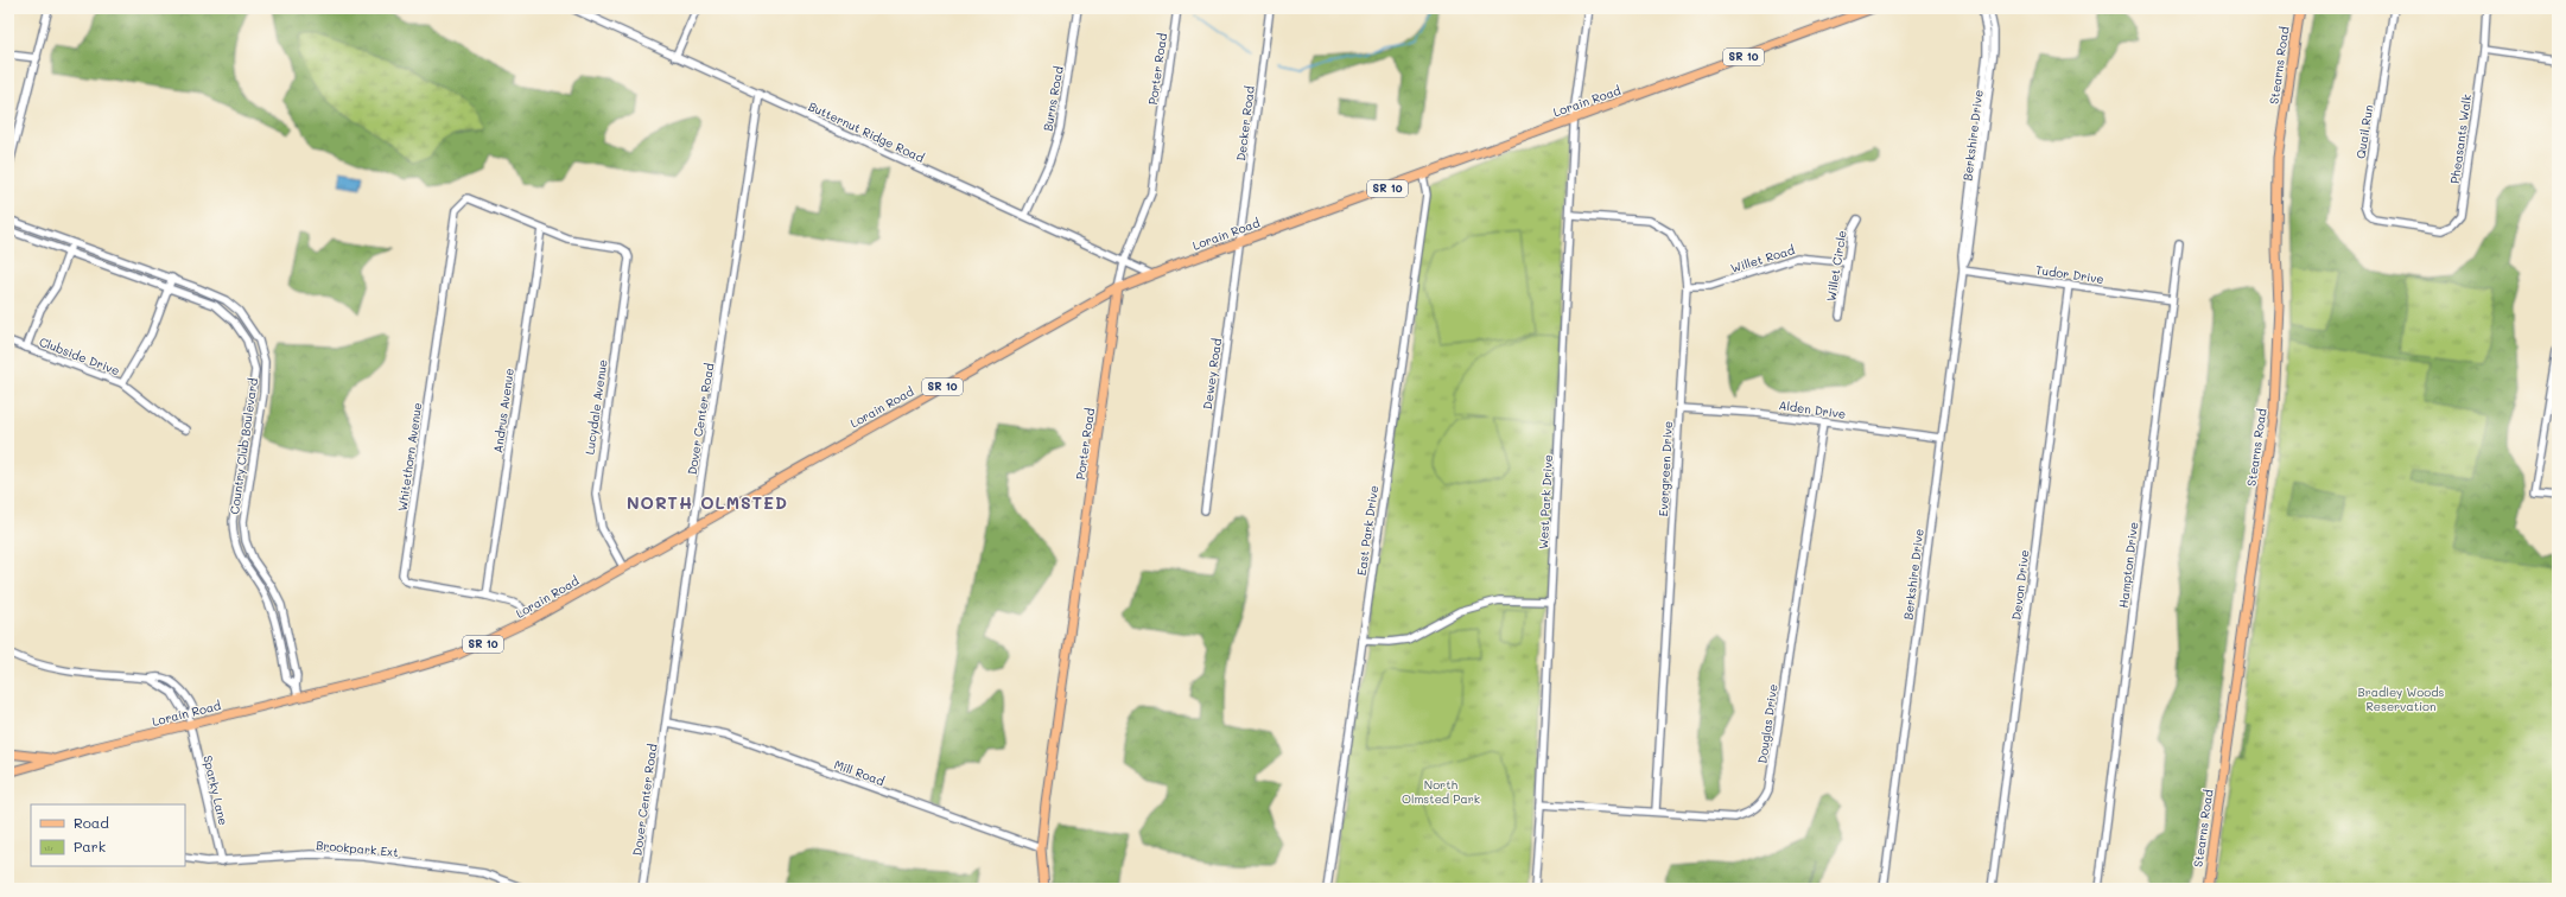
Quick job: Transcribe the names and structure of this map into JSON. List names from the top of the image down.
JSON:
{
  "streets": {
    "main road": [
      "SR 10",
      "Stearns Road",
      "Porter Road",
      "Lorain Road"
    ],
    "street": [
      "Burns Road",
      "Decker Road",
      "Butternut Ridge Road",
      "Quail Run",
      "Berkshire Drive",
      "Pheasants Walk",
      "Willet Road",
      "Willet Circle",
      "Tudor Drive",
      "Clubside Drive",
      "Dewey Road",
      "Lucydale Avenue",
      "Alden Drive",
      "Andrus Avenue",
      "Dover Center Road",
      "Country Club Boulevard",
      "Whitethorn Avenue",
      "Evergreen Drive",
      "West Park Drive",
      "East Park Drive",
      "Hampton Drive",
      "Devon Drive",
      "Douglas Drive",
      "Mill Road",
      "Sparky Lane",
      "Brookpark Ext"
    ]
  },
  "crossings": [
    ["Porter Road", "Lorain Road"],
    ["Porter Road", "Butternut Ridge Road"],
    ["Porter Road", "Mill Road"],
    ["Burns Road", "Butternut Ridge Road"],
    ["Lorain Road", "Decker Road"],
    ["Lorain Road", "Butternut Ridge Road"],
    ["Lorain Road", "Dewey Road"],
    ["Lorain Road", "Lucydale Avenue"],
    ["Lorain Road", "Dover Center Road"],
    ["Lorain Road", "Country Club Boulevard"],
    ["Lorain Road", "Whitethorn Avenue"],
    ["Lorain Road", "West Park Drive"],
    ["Lorain Road", "East Park Drive"],
    ["Lorain Road", "Sparky Lane"],
    ["Decker Road", "Dewey Road"],
    ["Butternut Ridge Road", "Dover Center Road"],
    ["Quail Run", "Pheasants Walk"],
    ["Berkshire Drive", "Tudor Drive"],
    ["Berkshire Drive", "Alden Drive"],
    ["Willet Road", "Willet Circle"],
    ["Willet Road", "Evergreen Drive"],
    ["Tudor Drive", "Hampton Drive"],
    ["Tudor Drive", "Devon Drive"],
    ["Lucydale Avenue", "Andrus Avenue"],
    ["Lucydale Avenue", "Whitethorn Avenue"],
    ["Alden Drive", "Evergreen Drive"],
    ["Alden Drive", "Douglas Drive"],
    ["Andrus Avenue", "Whitethorn Avenue"],
    ["Dover Center Road", "Mill Road"],
    ["Evergreen Drive", "West Park Drive"],
    ["Evergreen Drive", "Douglas Drive"],
    ["West Park Drive", "Douglas Drive"],
    ["Sparky Lane", "Brookpark Ext"]
  ],
  "districts": ["NORTH OLMSTED"],
  "parks": ["Bradley Woods Reservation", "North Olmsted Park"],
  "legend": ["Road", "Park"]
}
